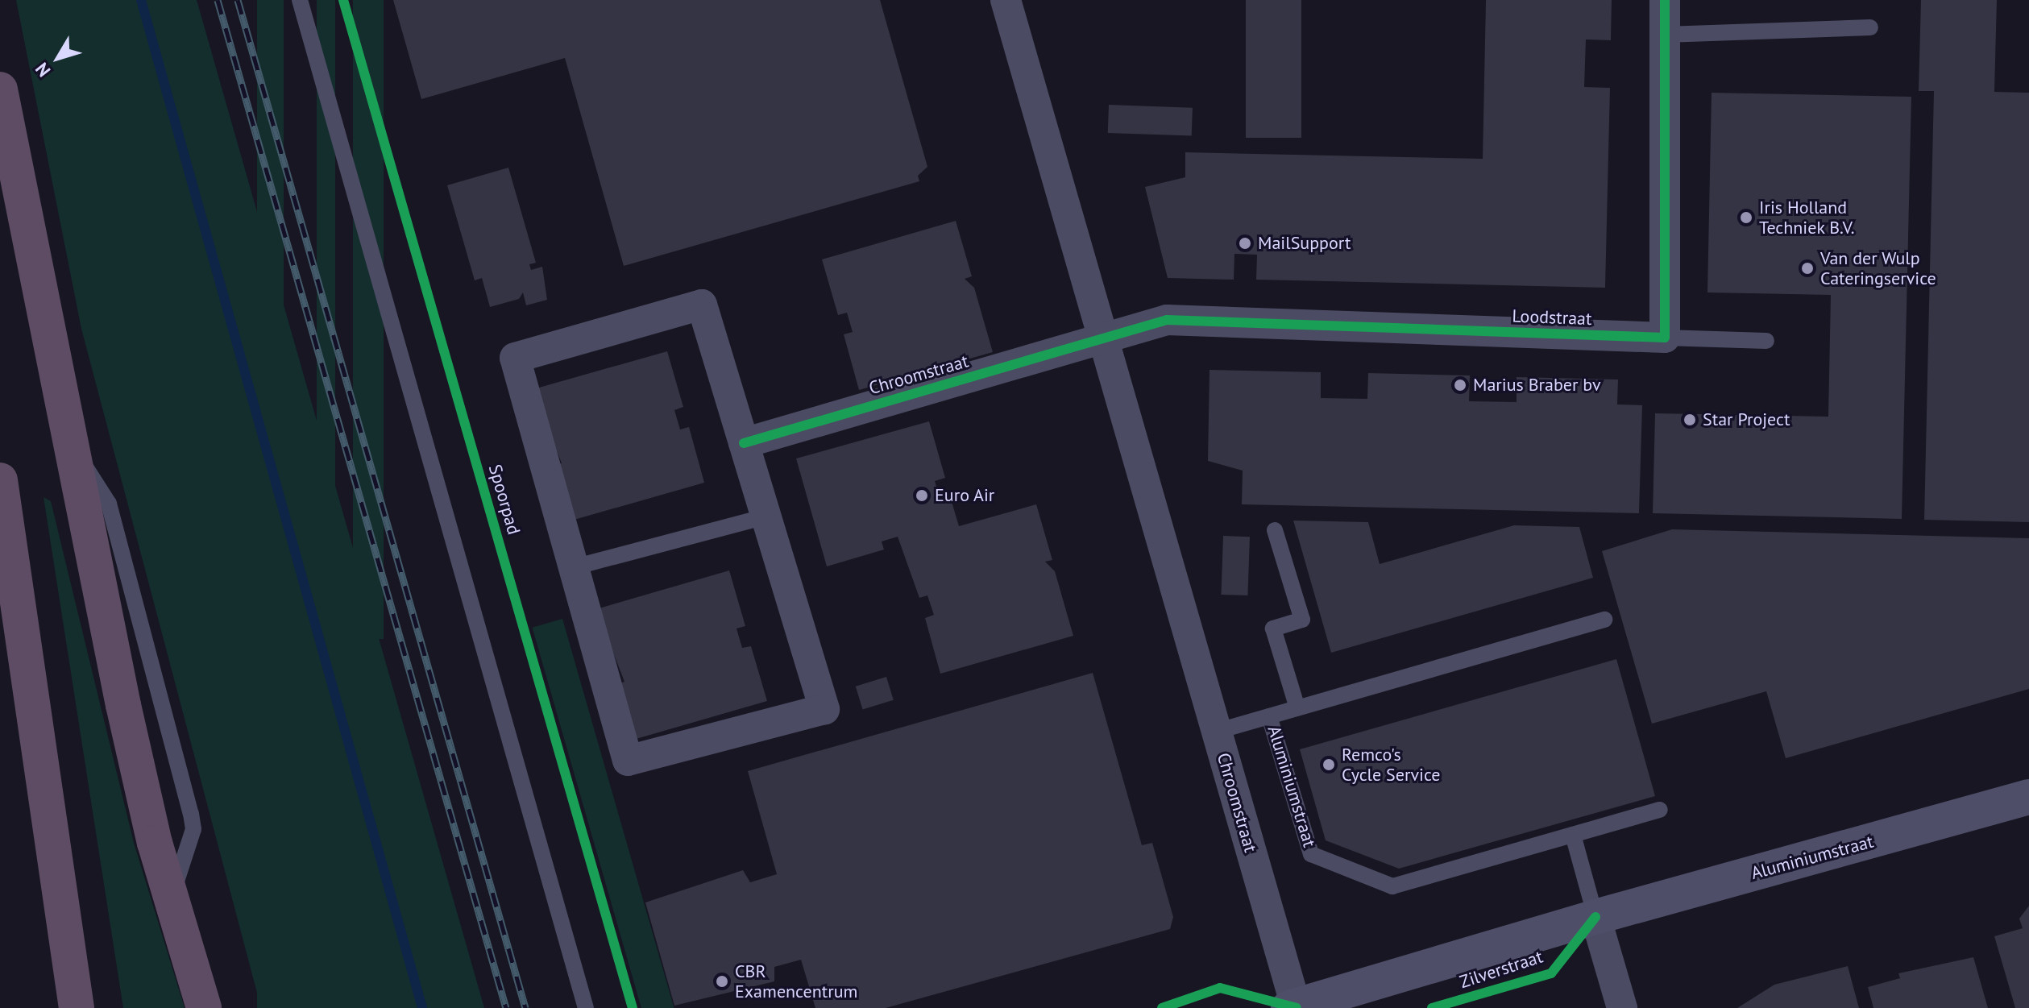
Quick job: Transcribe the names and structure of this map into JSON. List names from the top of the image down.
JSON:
{
  "streets": {
    "street": ["Loodstraat", "Chroomstraat", "Aluminiumstraat"],
    "cycle path": ["Spoorpad", "Zilverstraat"]
  },
  "crossings": [
    ["Loodstraat", "Chroomstraat"],
    ["Chroomstraat", "Aluminiumstraat"]
  ],
  "places": [
    "Iris Holland Techniek B.V.",
    "MailSupport",
    "Van der Wulp Cateringservice",
    "Marius Braber bv",
    "Star Project",
    "Euro Air",
    "Remco's Cycle Service",
    "CBR Examencentrum"
  ],
  "north": "bottom left"
}
